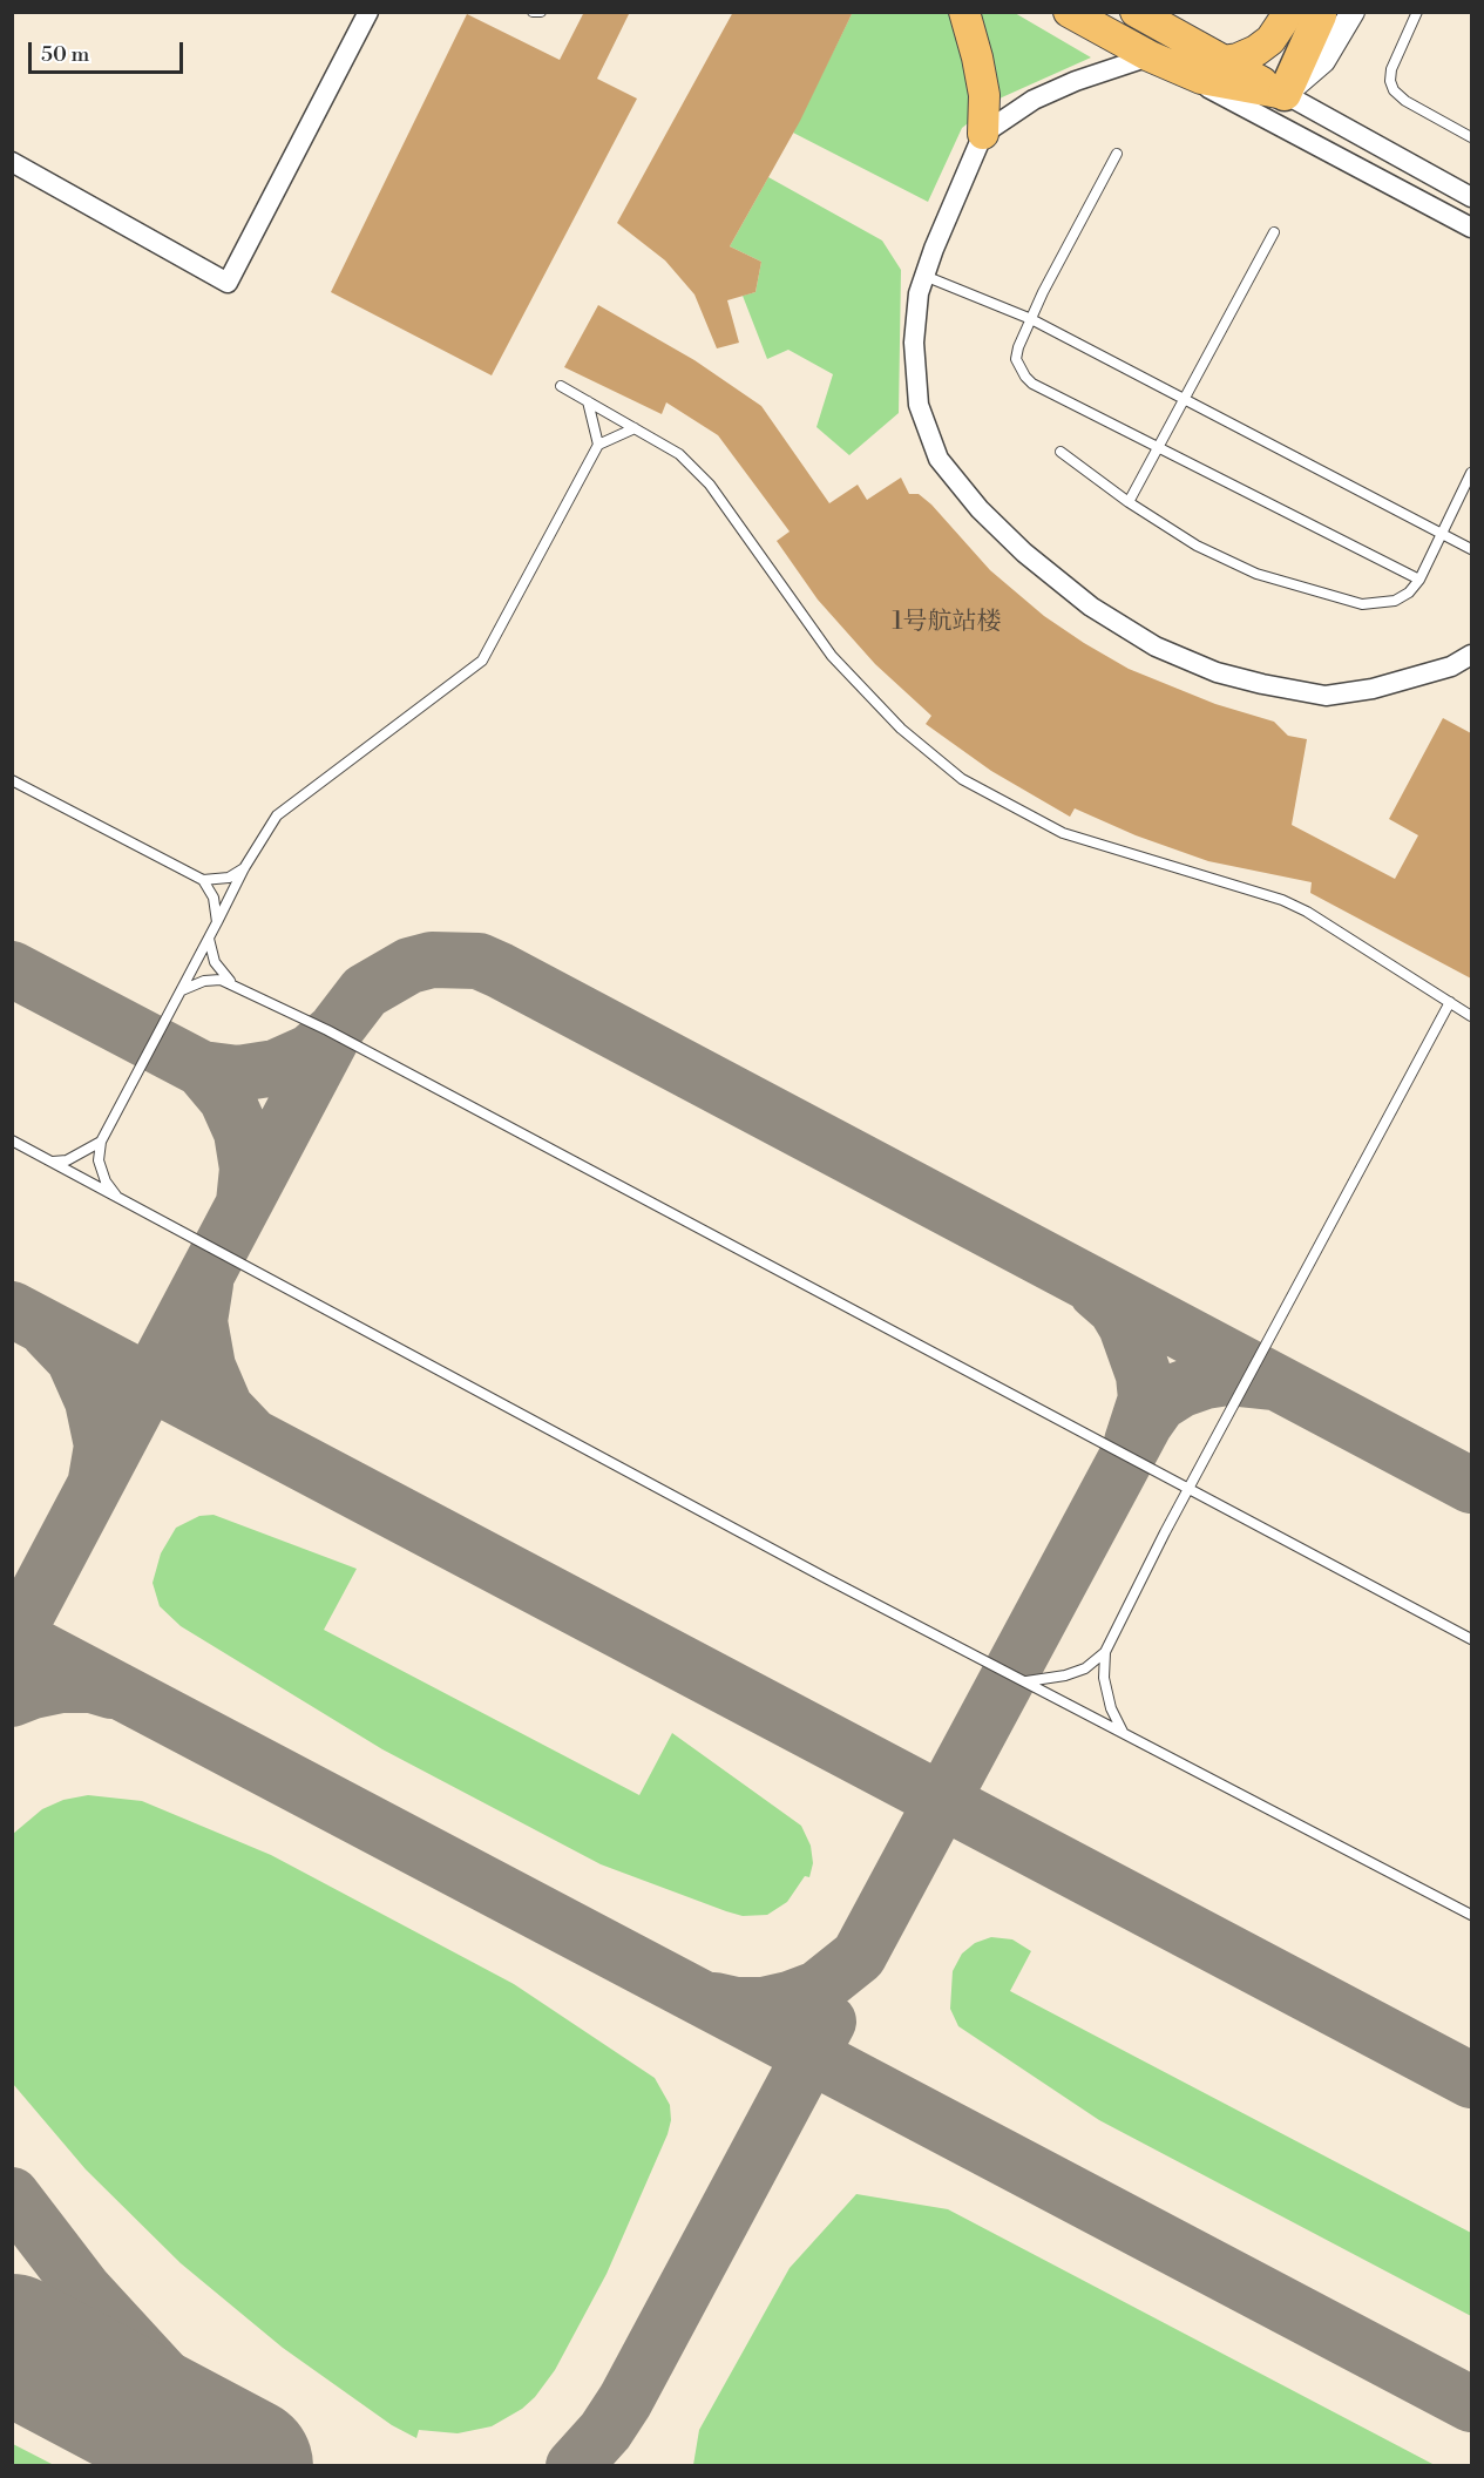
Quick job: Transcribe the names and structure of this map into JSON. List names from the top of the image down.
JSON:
{
  "house_numbers": ["1号航站楼"],
  "scale_bar": "50 m"
}
